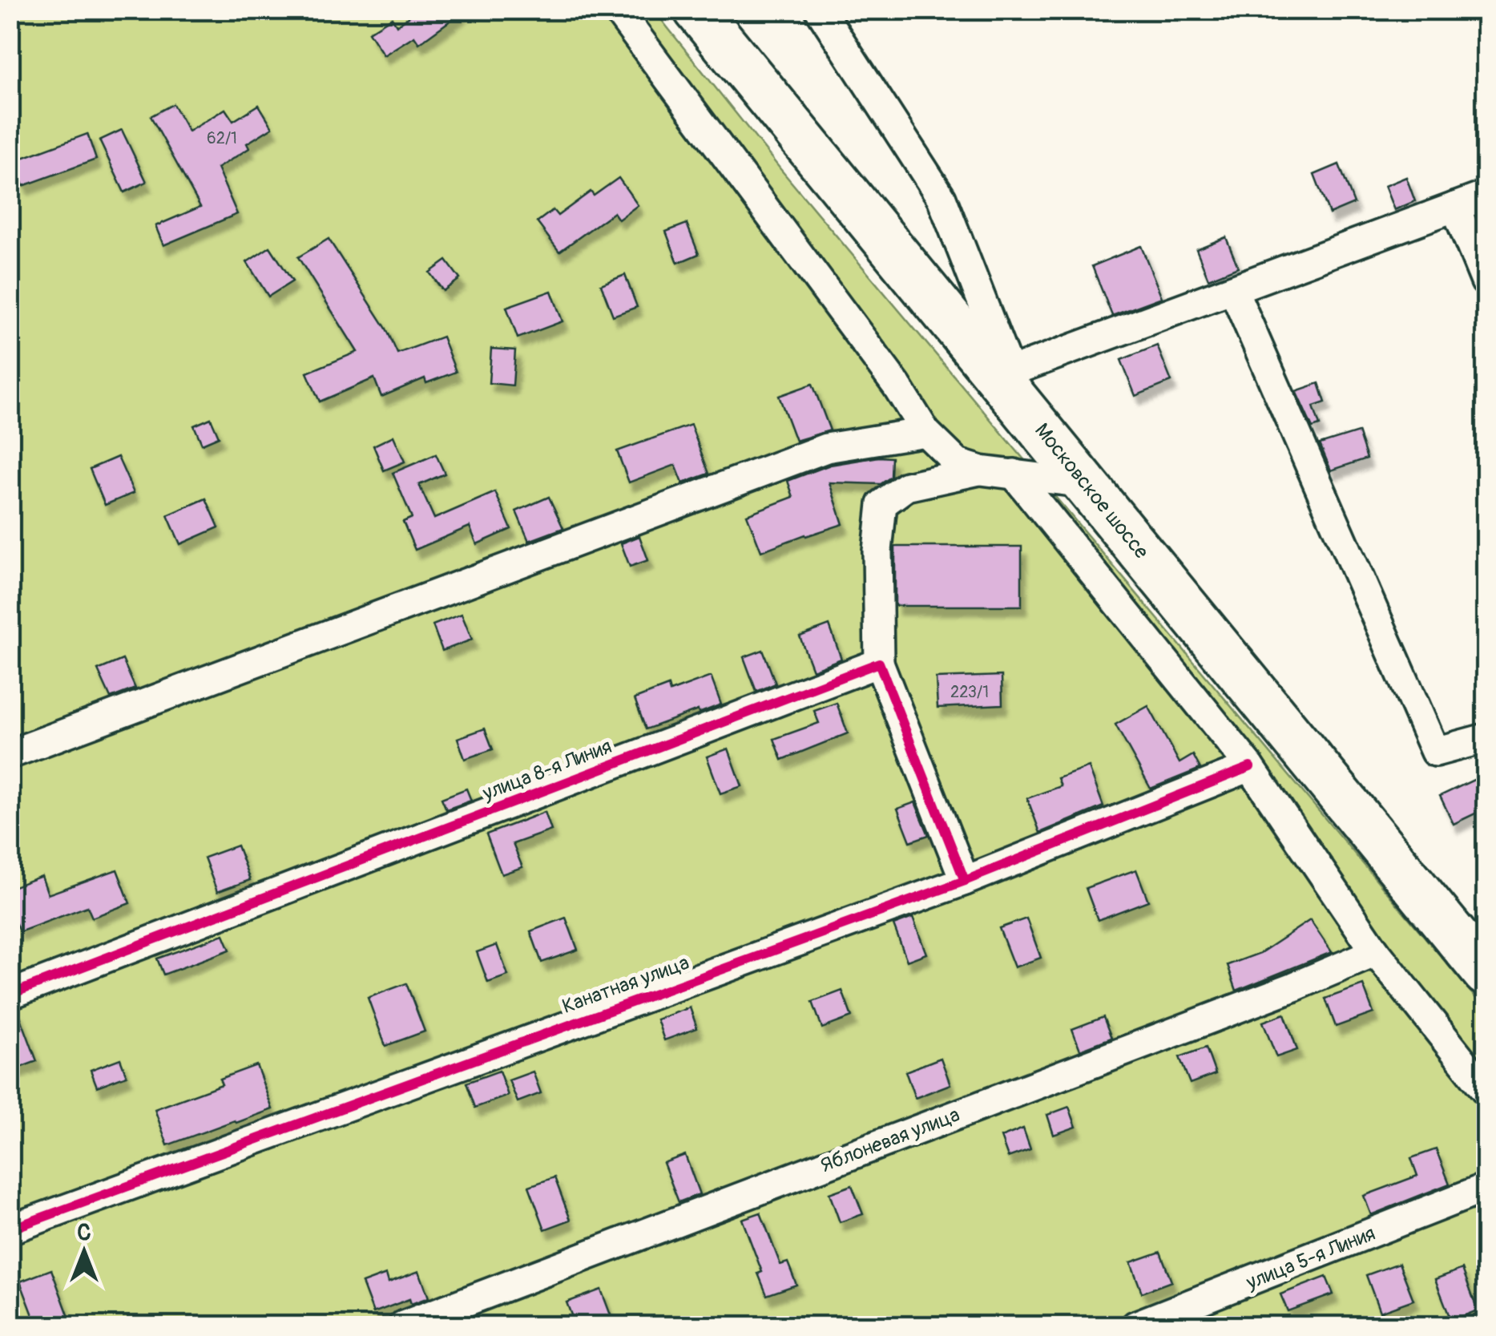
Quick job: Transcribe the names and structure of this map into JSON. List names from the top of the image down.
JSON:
{
  "streets": {
    "highway": ["Московское шоссе"],
    "street": [
      "улица 8-я Линия",
      "Канатная улица",
      "Яблоневая улица",
      "улица 5-я Линия"
    ]
  },
  "house_numbers": ["62/1", "223/1"],
  "north": "top"
}
